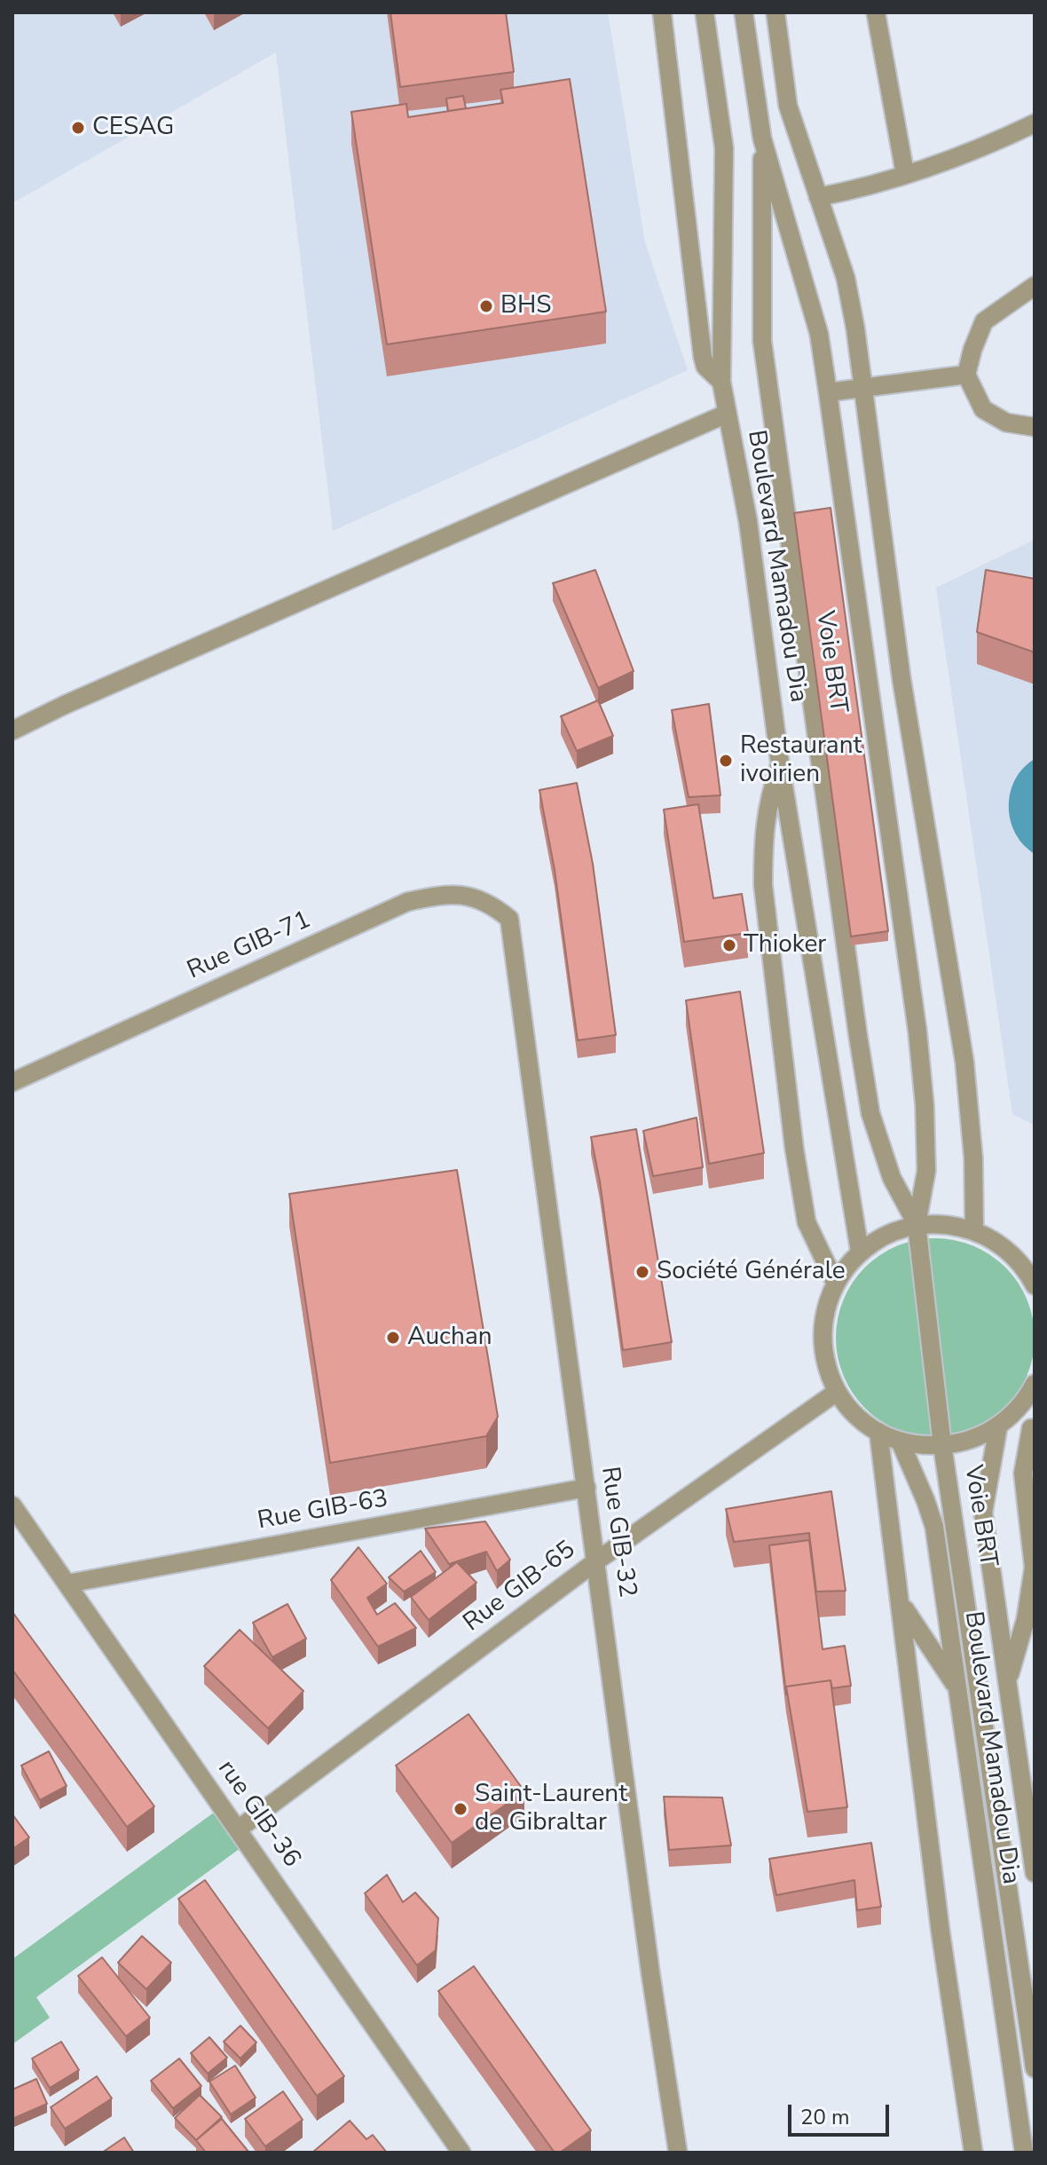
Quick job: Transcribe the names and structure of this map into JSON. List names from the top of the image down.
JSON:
{
  "streets": {
    "street": [
      "Boulevard Mamadou Dia",
      "Voie BRT",
      "Rue GIB-71",
      "Rue GIB-63",
      "Rue GIB-32",
      "Rue GIB-65",
      "rue GIB-36"
    ]
  },
  "crossings": [
    ["Rue GIB-71", "Rue GIB-32"],
    ["Rue GIB-63", "Rue GIB-32"],
    ["Rue GIB-63", "rue GIB-36"],
    ["Rue GIB-32", "Rue GIB-65"],
    ["Rue GIB-65", "rue GIB-36"]
  ],
  "places": [
    "CESAG",
    "BHS",
    "Restaurant ivoirien",
    "Thioker",
    "Société Générale",
    "Auchan",
    "Saint-Laurent de Gibraltar"
  ],
  "scale_bar": "20 m"
}
